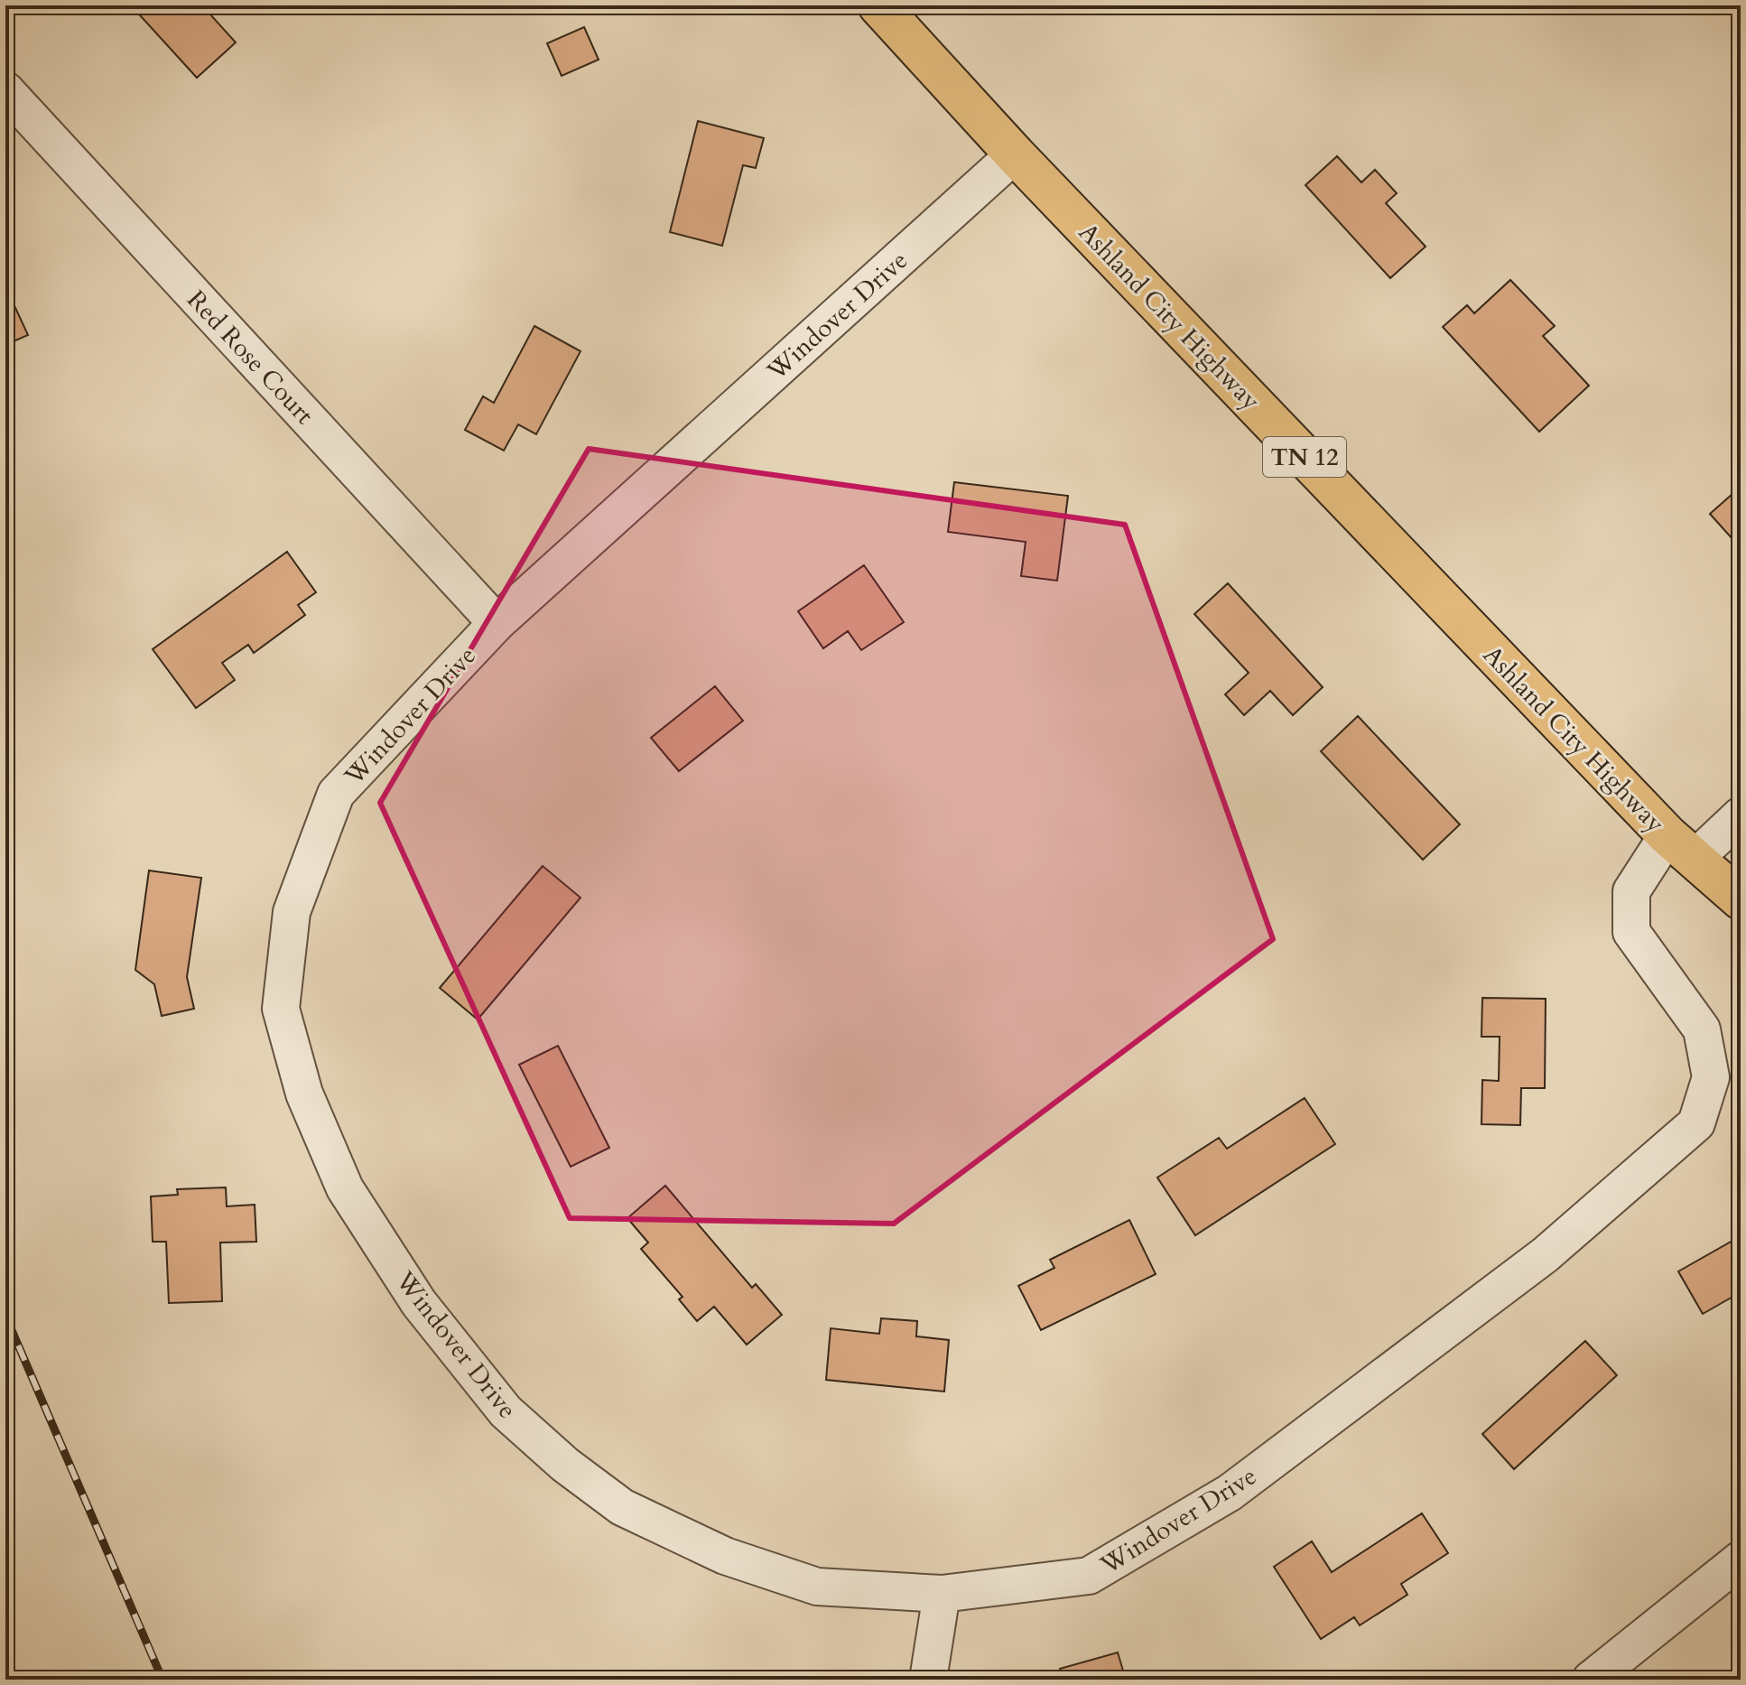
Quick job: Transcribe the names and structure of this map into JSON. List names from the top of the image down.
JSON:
{
  "streets": {
    "main road": ["Ashland City Highway", "TN 12"],
    "street": ["Windover Drive", "Red Rose Court"]
  },
  "crossings": [
    ["Windover Drive", "Ashland City Highway"],
    ["Windover Drive", "Red Rose Court"]
  ]
}
